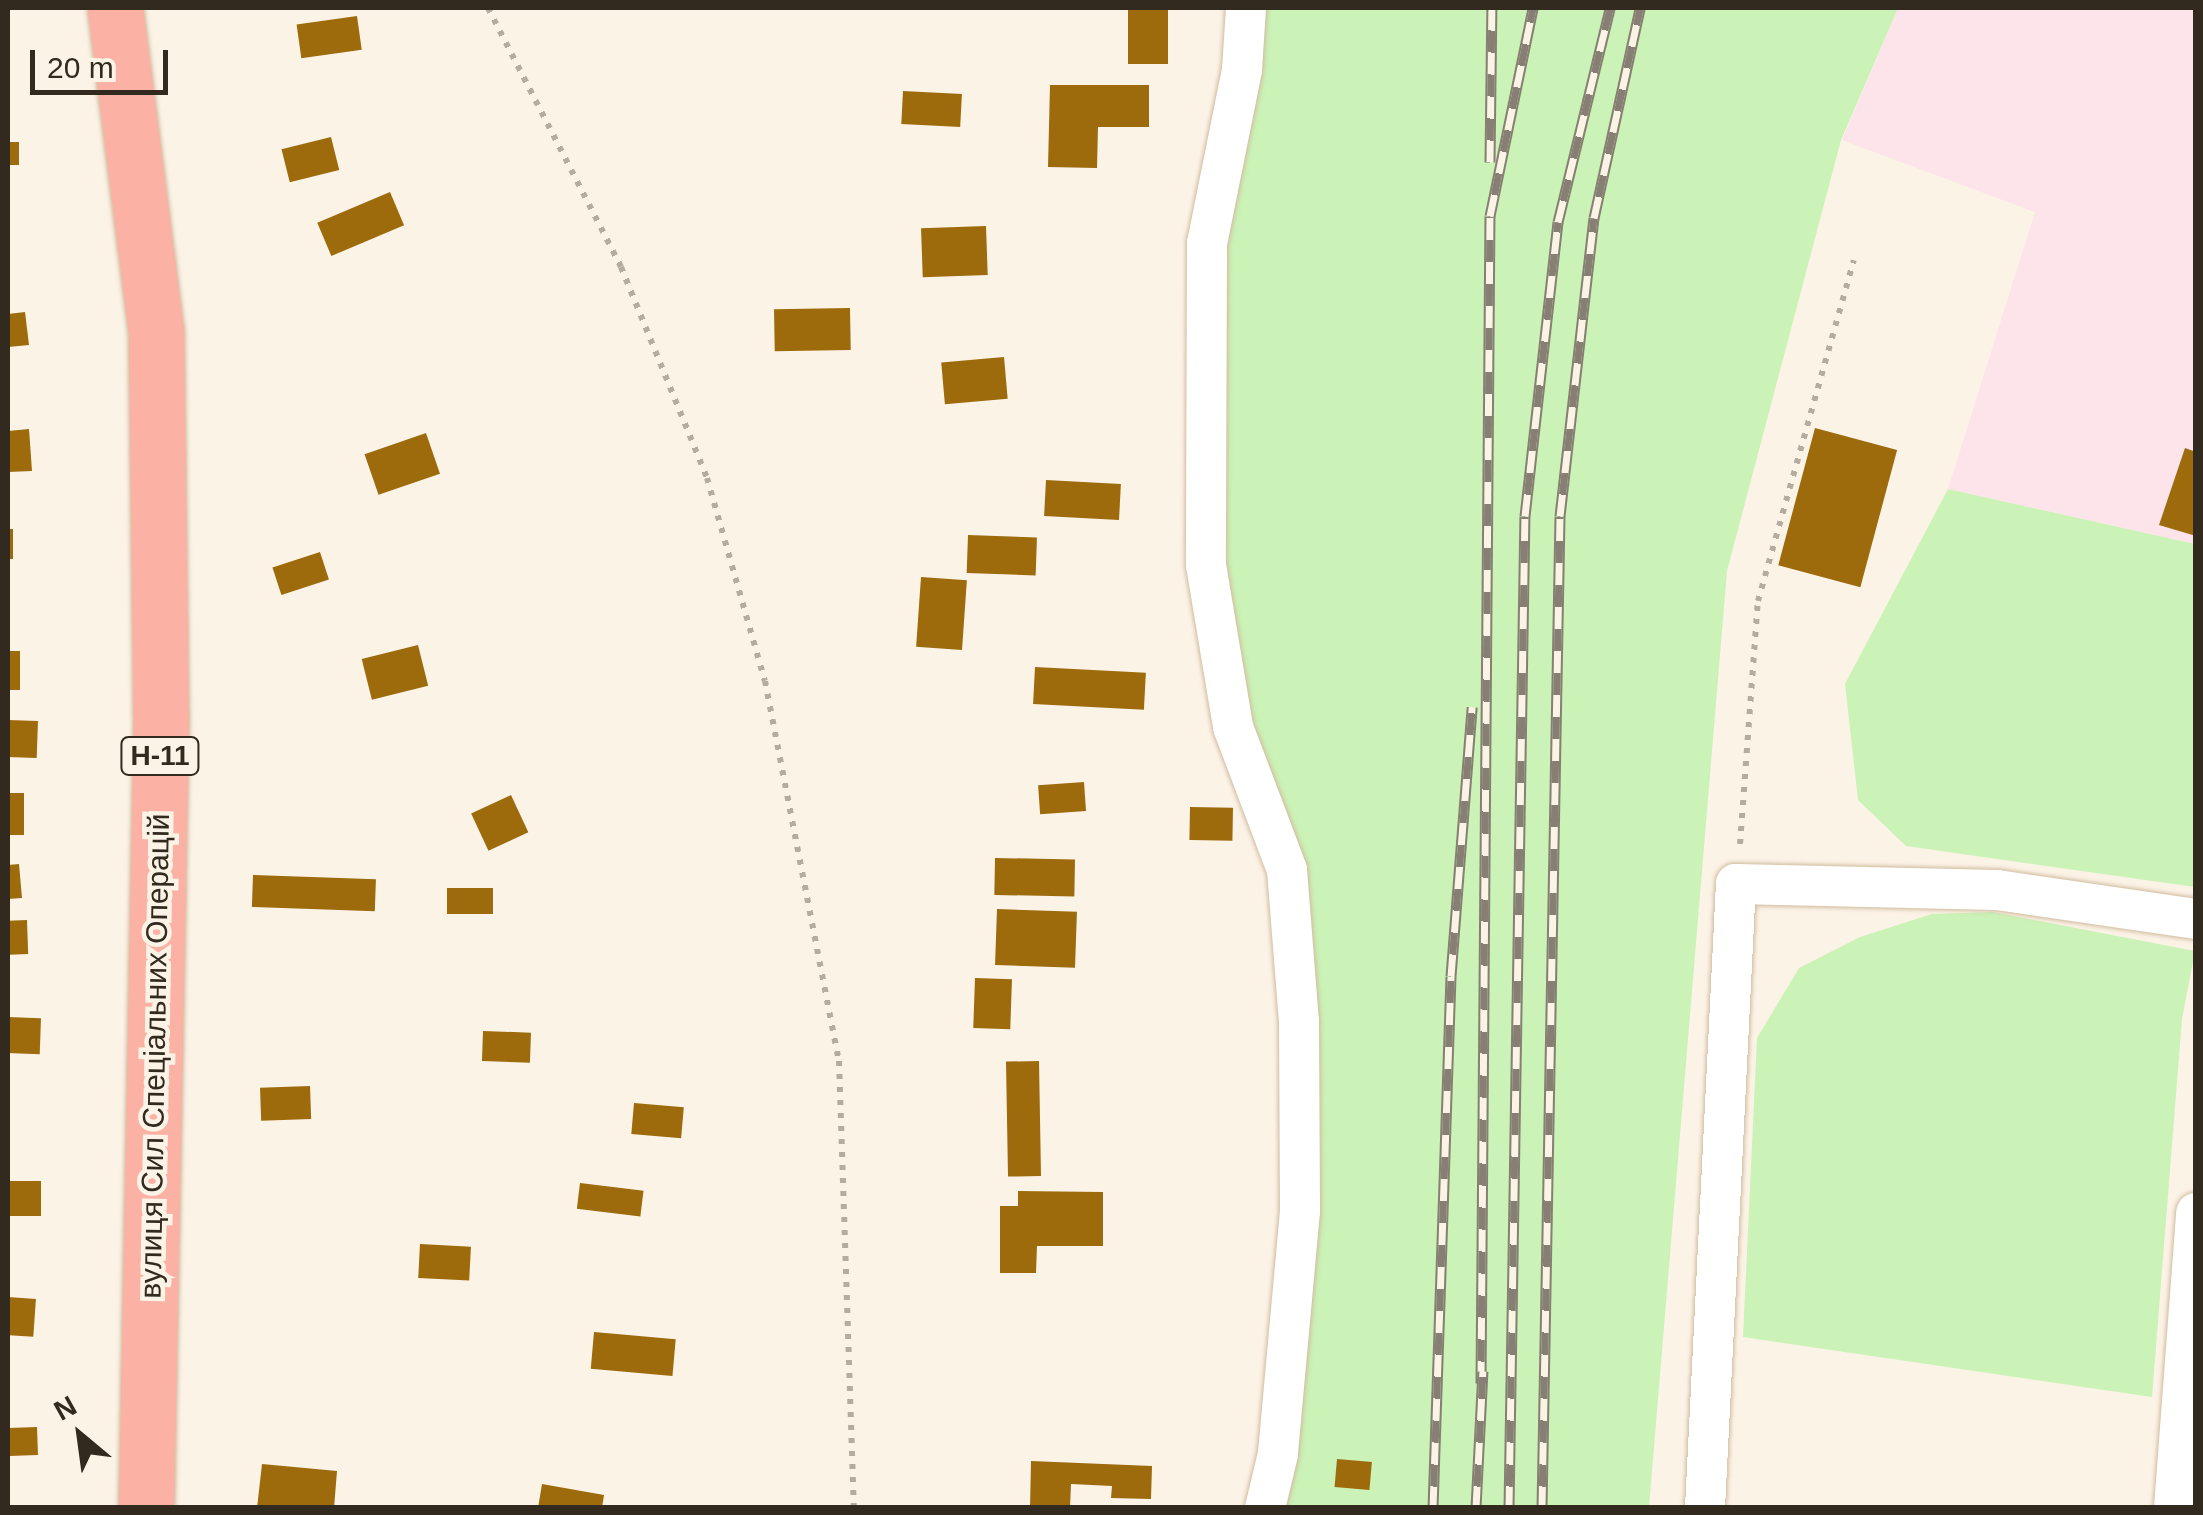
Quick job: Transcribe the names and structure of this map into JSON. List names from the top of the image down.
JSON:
{
  "streets": {
    "main road": ["Н-11", "вулиця Сил Спеціальних Операцій"]
  },
  "scale_bar": "20 m",
  "north": "top left"
}
